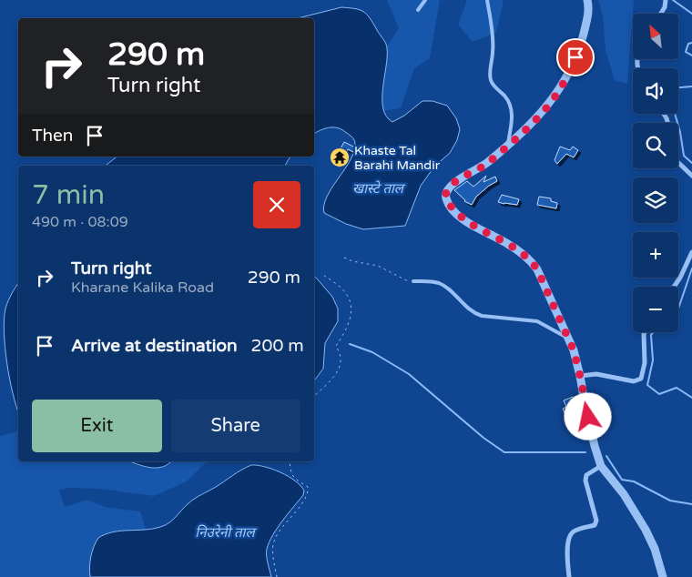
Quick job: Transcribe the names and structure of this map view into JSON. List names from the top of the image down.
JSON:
{
  "water": ["खास्टे ताल", "निउरेनी ताल"],
  "places": {
    "temple": ["Khaste Tal Barahi Mandir"]
  },
  "north": "top left",
  "page": {
    "map_buttons": ["+", "−"],
    "turn": ["290 m", "Turn right"],
    "then": "Then",
    "heading": ["7 min", "490 m · 08:09"],
    "list": [
      {
        "name": "Turn right",
        "note": "Kharane Kalika Road",
        "value": "290 m"
      },
      {
        "name": "Arrive at destination",
        "value": "200 m"
      }
    ],
    "buttons": ["Exit", "Share"]
  }
}
